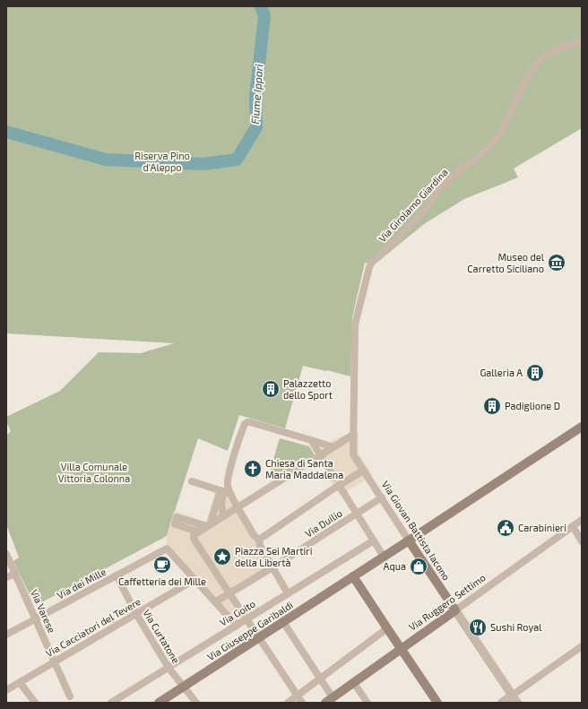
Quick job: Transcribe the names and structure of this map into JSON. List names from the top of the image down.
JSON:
{
  "streets": {
    "main road": ["Via Giovan Battista Iacono", "Via Ruggero Settimo", "Via Giuseppe Garibaldi"],
    "street": [
      "Via Girolamo Giardina",
      "Via Duilio",
      "Via dei Mille",
      "Via Varese",
      "Via Goito",
      "Via Cacciatori del Tevere",
      "Via Curtatone"
    ]
  },
  "crossings": [
    ["Via Girolamo Giardina", "Via Giovan Battista Iacono"],
    ["Via Duilio", "Via Giovan Battista Iacono"],
    ["Via Giovan Battista Iacono", "Via Ruggero Settimo"],
    ["Via Giovan Battista Iacono", "Via Giuseppe Garibaldi"],
    ["Via dei Mille", "Via Varese"],
    ["Via dei Mille", "Via Cacciatori del Tevere"],
    ["Via dei Mille", "Via Curtatone"],
    ["Via Varese", "Via Cacciatori del Tevere"],
    ["Via Goito", "Via Curtatone"],
    ["Via Cacciatori del Tevere", "Via Curtatone"],
    ["Via Giuseppe Garibaldi", "Via Curtatone"]
  ],
  "water": ["Fiume Ippari"],
  "parks": ["Riserva Pino d'Aleppo", "Villa Comunale Vittoria Colonna"],
  "places": {
    "museum": ["Museo del Carretto Siciliano"],
    "building": ["Galleria A", "Palazzetto dello Sport", "Padiglione D"],
    "church": ["Chiesa di Santa Maria Maddalena"],
    "public building": ["Carabinieri"],
    "place": ["Piazza Sei Martiri della Libertà"],
    "cafe": ["Caffetteria dei Mille"],
    "shop": ["Aqua"],
    "restaurant": ["Sushi Royal"]
  }
}
